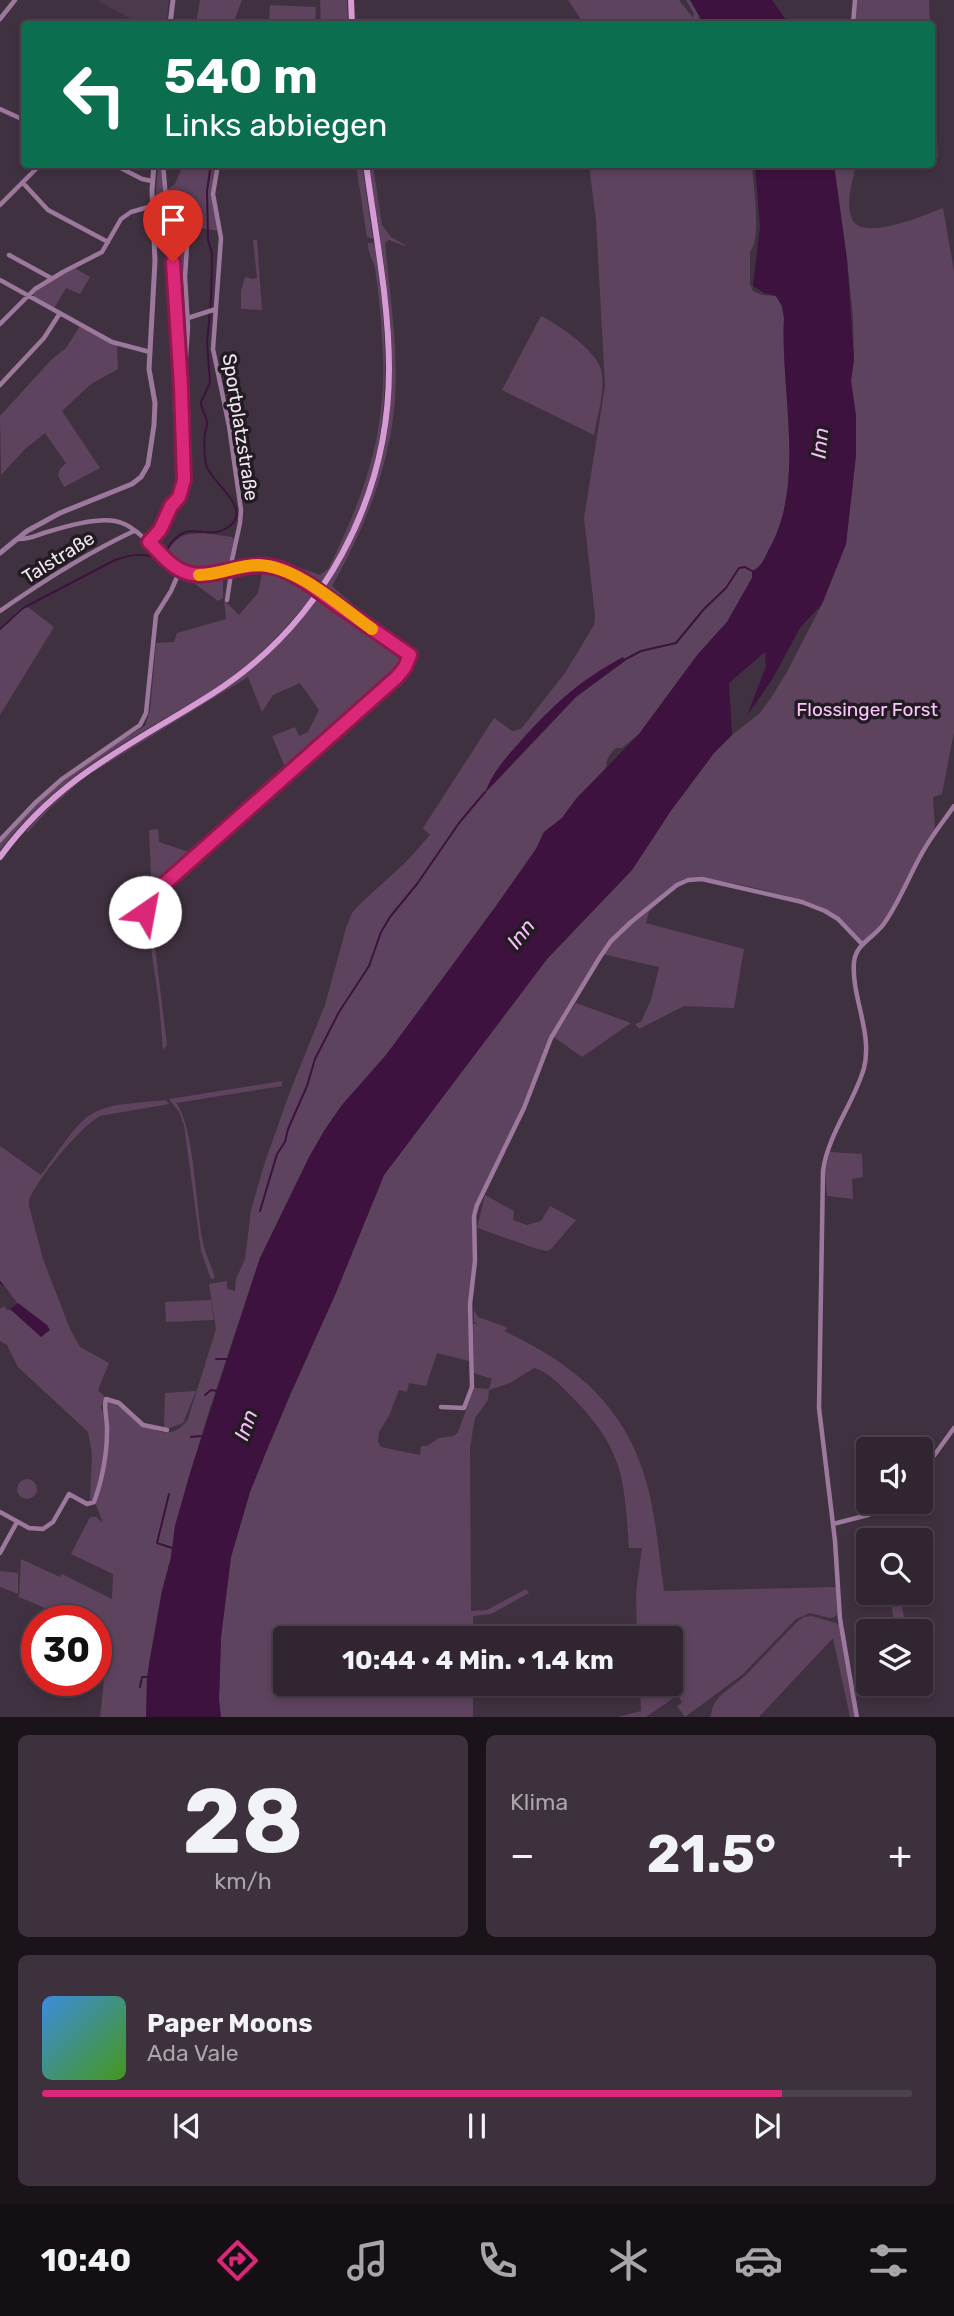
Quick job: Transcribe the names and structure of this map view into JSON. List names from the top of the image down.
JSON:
{
  "streets": {
    "street": ["Sportplatzstraße", "Talstraße"]
  },
  "water": ["Inn"],
  "parks": ["Flossinger Forst"],
  "page": {
    "turn": ["540 m", "Links abbiegen"],
    "limit": "30",
    "trip": "10:44 · 4 Min. · 1.4 km",
    "tile": [
      ["28", "km/h"],
      "Klima"
    ],
    "heat": ["−", "21.5°", "+"],
    "song": ["Paper Moons", "Ada Vale"],
    "tabs": "10:40"
  }
}
